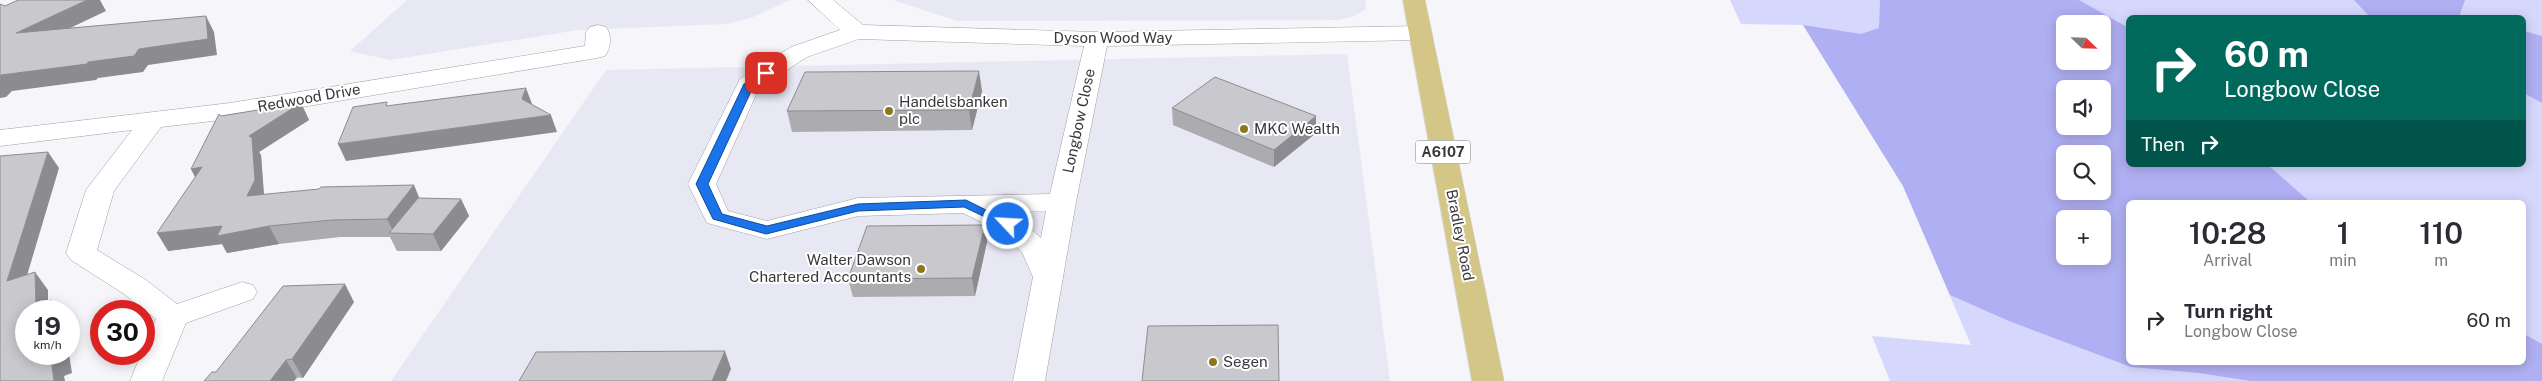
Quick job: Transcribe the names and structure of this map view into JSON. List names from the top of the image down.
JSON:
{
  "streets": {
    "main road": ["A6107", "Bradley Road"],
    "street": ["Dyson Wood Way", "Redwood Drive", "Longbow Close"]
  },
  "crossings": [
    ["Dyson Wood Way", "Longbow Close"],
    ["Dyson Wood Way", "Bradley Road"]
  ],
  "places": [
    "Handelsbanken plc",
    "MKC Wealth",
    "Walter Dawson Chartered Accountants",
    "Segen"
  ],
  "north": "bottom right",
  "page": {
    "map_buttons": "+",
    "turn": ["60 m", "Longbow Close"],
    "then": "Then",
    "eta": [
      "10:28",
      "Arrival",
      "1",
      "min",
      "110",
      "m"
    ],
    "list": [
      {
        "name": "Turn right",
        "note": "Longbow Close",
        "value": "60 m"
      }
    ],
    "speed": "19 km/h",
    "limit": "30"
  }
}
